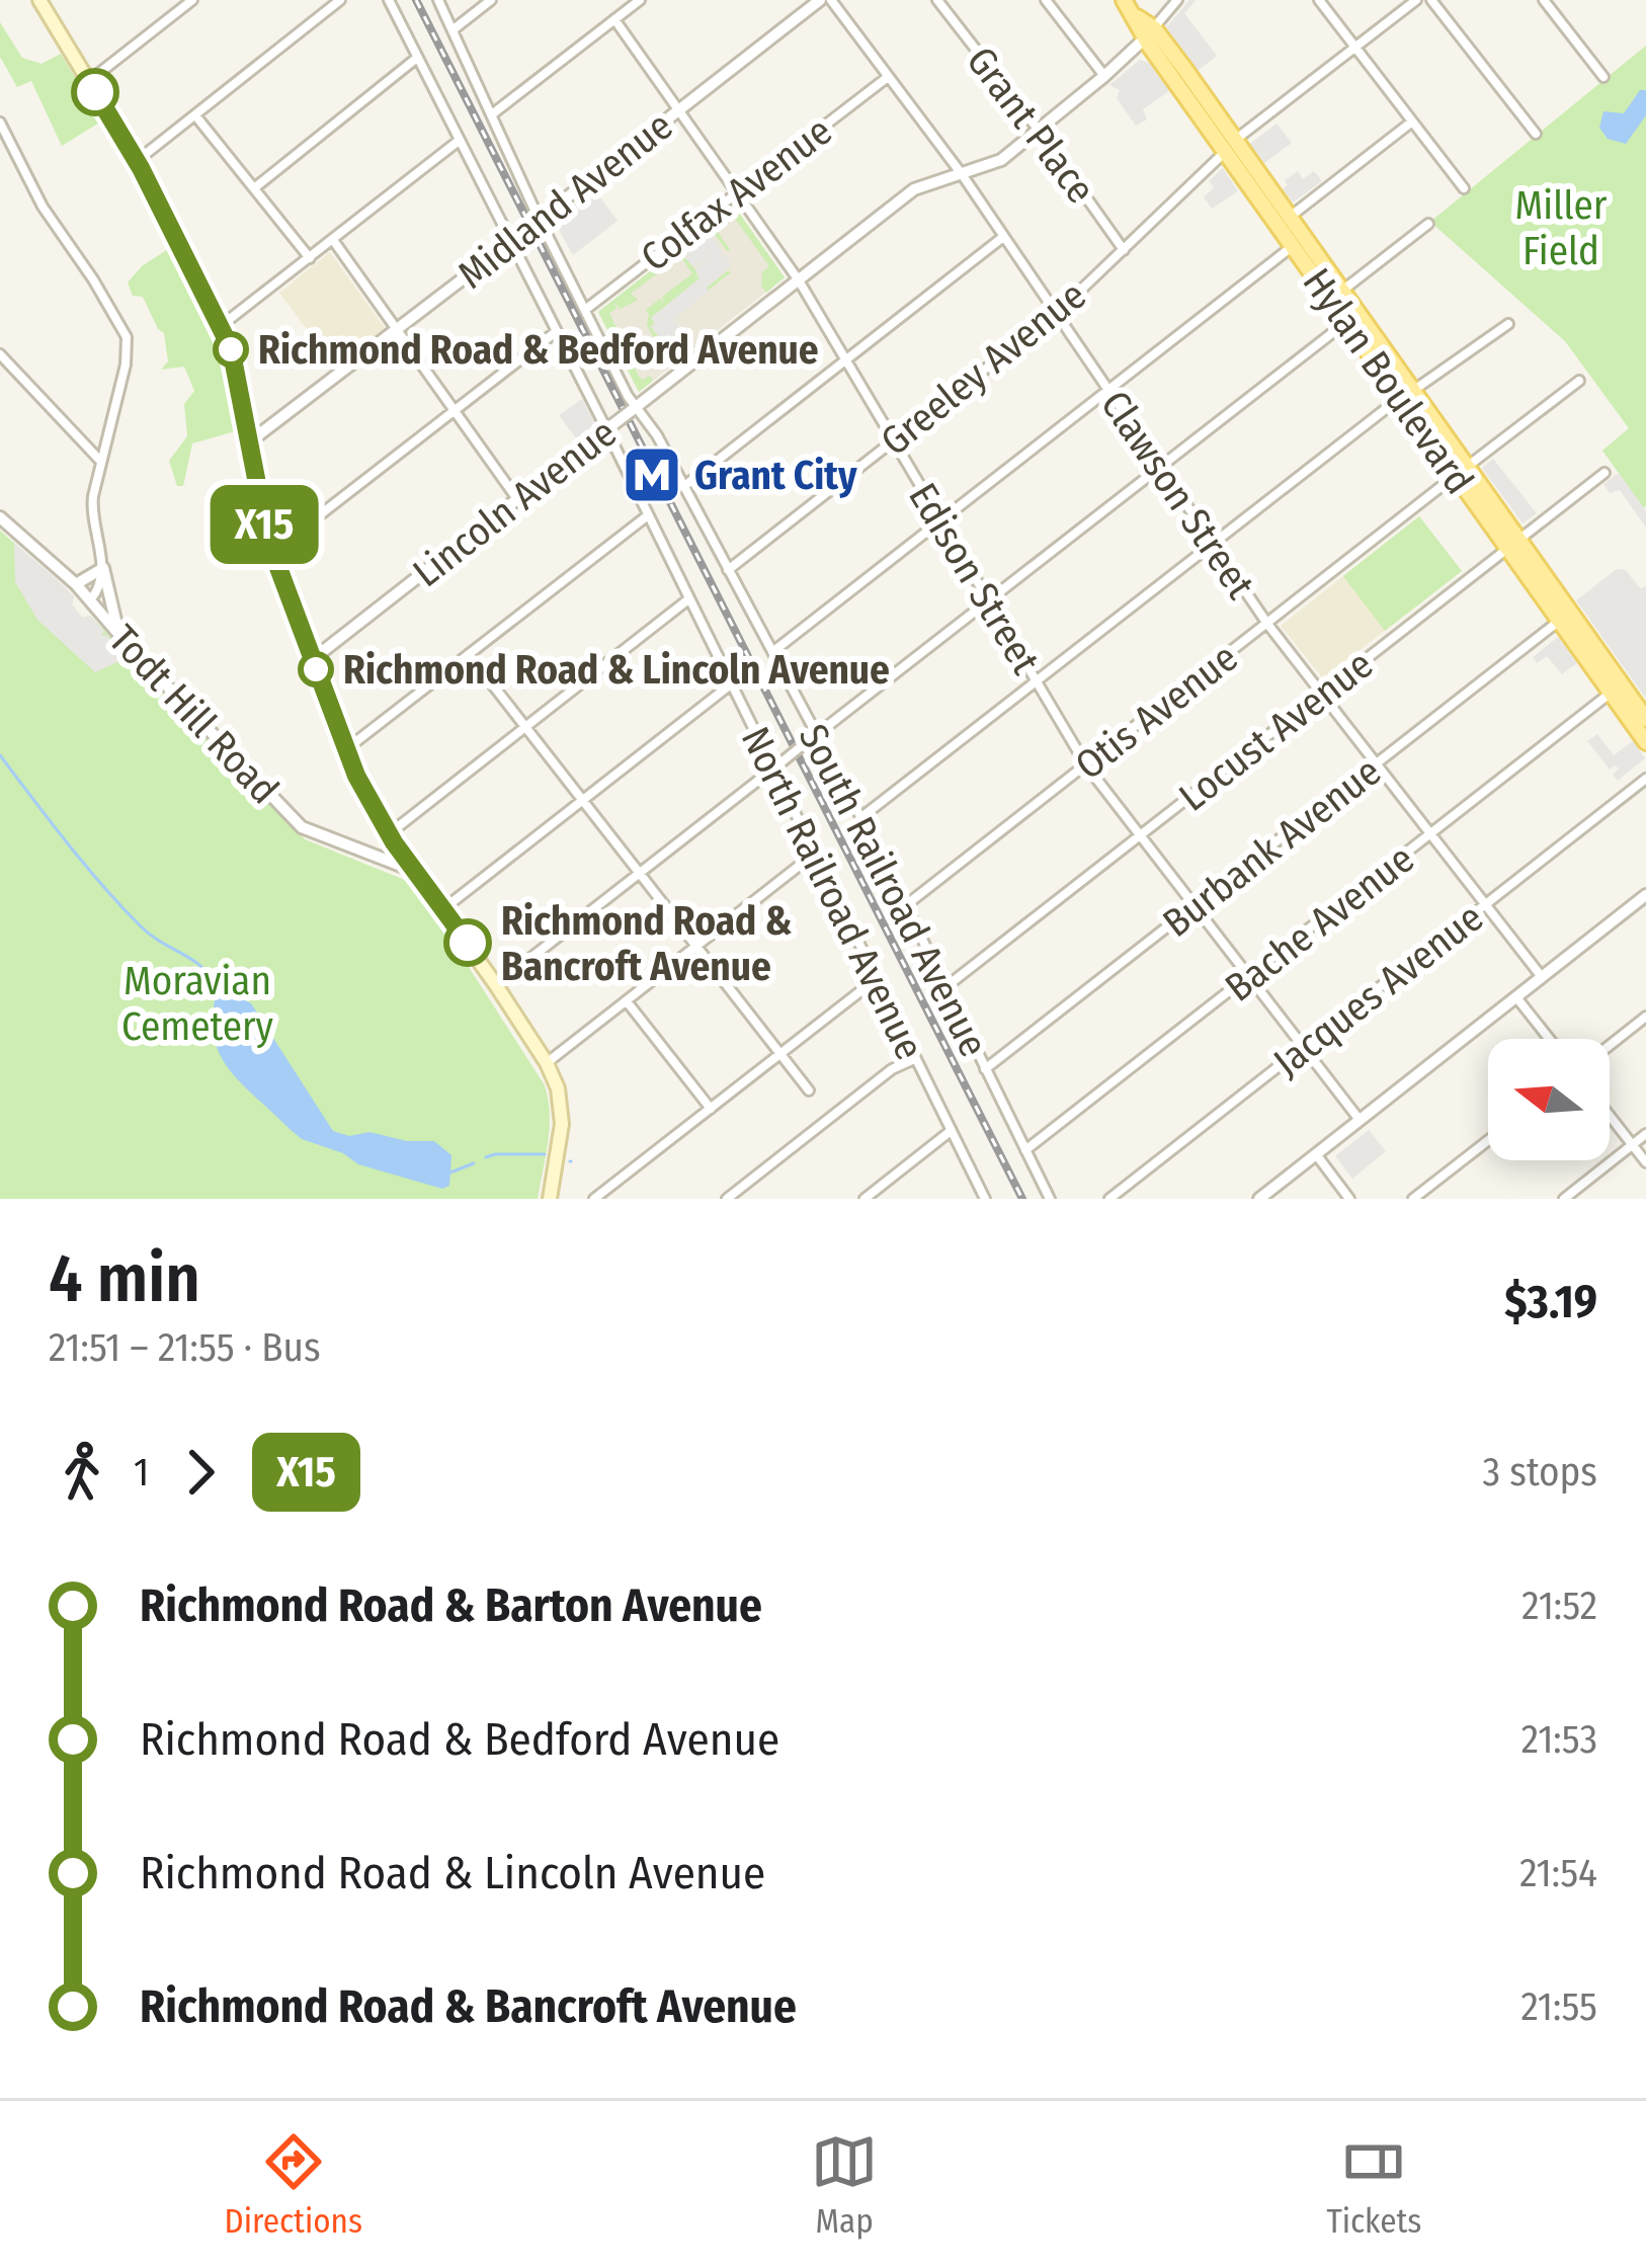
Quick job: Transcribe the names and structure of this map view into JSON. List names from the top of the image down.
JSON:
{
  "streets": {
    "main road": ["Hylan Boulevard"],
    "street": [
      "Grant Place",
      "Colfax Avenue",
      "Midland Avenue",
      "Greeley Avenue",
      "Clawson Street",
      "Lincoln Avenue",
      "Edison Street",
      "Otis Avenue",
      "Todt Hill Road",
      "Locust Avenue",
      "Burbank Avenue",
      "South Railroad Avenue",
      "North Railroad Avenue",
      "Bache Avenue",
      "Jacques Avenue"
    ]
  },
  "crossings": [
    ["Grant Place", "Greeley Avenue"],
    ["Grant Place", "Lincoln Avenue"],
    ["Colfax Avenue", "Clawson Street"],
    ["Colfax Avenue", "Edison Street"],
    ["Colfax Avenue", "South Railroad Avenue"],
    ["Midland Avenue", "Edison Street"],
    ["Midland Avenue", "South Railroad Avenue"],
    ["Midland Avenue", "North Railroad Avenue"],
    ["Greeley Avenue", "Hylan Boulevard"],
    ["Greeley Avenue", "Clawson Street"],
    ["Greeley Avenue", "Edison Street"],
    ["Greeley Avenue", "South Railroad Avenue"],
    ["Hylan Boulevard", "Lincoln Avenue"],
    ["Hylan Boulevard", "Otis Avenue"],
    ["Hylan Boulevard", "Locust Avenue"],
    ["Hylan Boulevard", "Burbank Avenue"],
    ["Hylan Boulevard", "Bache Avenue"],
    ["Clawson Street", "Lincoln Avenue"],
    ["Clawson Street", "Otis Avenue"],
    ["Clawson Street", "Locust Avenue"],
    ["Clawson Street", "Burbank Avenue"],
    ["Clawson Street", "Bache Avenue"],
    ["Clawson Street", "Jacques Avenue"],
    ["Lincoln Avenue", "Edison Street"],
    ["Lincoln Avenue", "South Railroad Avenue"],
    ["Lincoln Avenue", "North Railroad Avenue"],
    ["Edison Street", "Otis Avenue"],
    ["Edison Street", "Locust Avenue"],
    ["Edison Street", "Burbank Avenue"],
    ["Edison Street", "Bache Avenue"],
    ["Edison Street", "Jacques Avenue"],
    ["Otis Avenue", "South Railroad Avenue"],
    ["Locust Avenue", "South Railroad Avenue"],
    ["Burbank Avenue", "South Railroad Avenue"],
    ["South Railroad Avenue", "Bache Avenue"]
  ],
  "parks": ["Miller Field", "Moravian Cemetery"],
  "places": {
    "other": ["Richmond Road & Bedford Avenue", "Richmond Road & Lincoln Avenue", "Richmond Road & Bancroft Avenue"],
    "metro station": ["Grant City"]
  },
  "lines": ["bus line X15"],
  "north": "left",
  "page": {
    "on_map": "X15",
    "heading": ["4 min", "21:51 – 21:55 · Bus", "$3.19"],
    "legs": ["1", "X15", "3 stops"],
    "list": [
      {
        "name": "Richmond Road & Barton Avenue",
        "value": "21:52"
      },
      {
        "name": "Richmond Road & Bedford Avenue",
        "value": "21:53"
      },
      {
        "name": "Richmond Road & Lincoln Avenue",
        "value": "21:54"
      },
      {
        "name": "Richmond Road & Bancroft Avenue",
        "value": "21:55"
      }
    ],
    "tabs": ["Directions", "Map", "Tickets"]
  }
}
